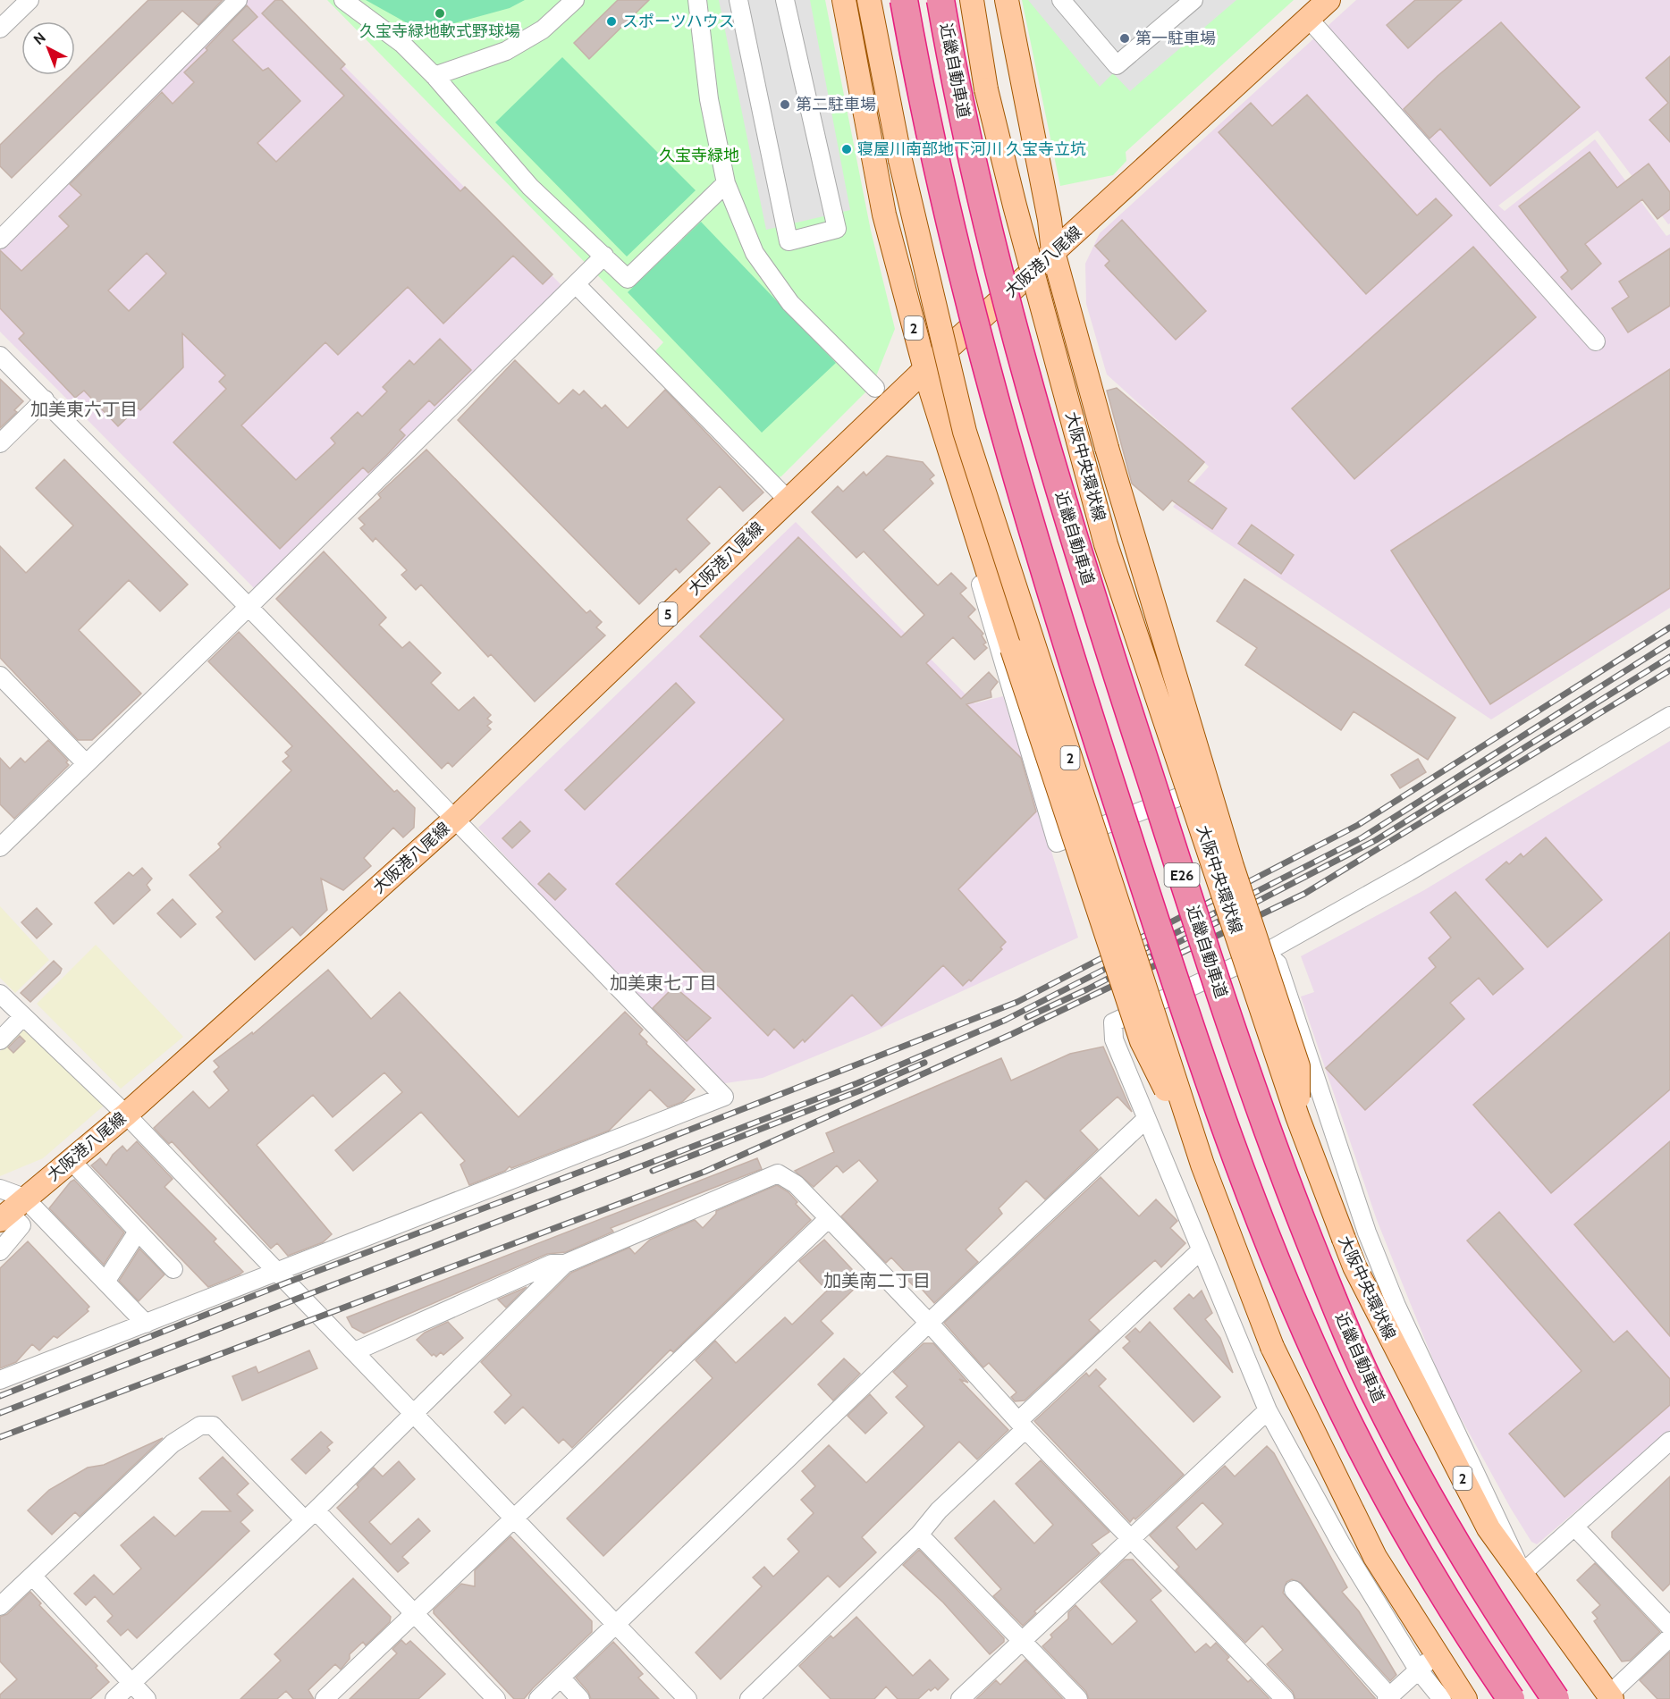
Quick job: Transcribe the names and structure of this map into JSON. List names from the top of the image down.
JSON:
{
  "streets": {
    "highway": ["近畿自動車道", "E26"],
    "main road": [
      "大阪港八尾線",
      "2",
      "大阪中央環状線",
      "5"
    ]
  },
  "crossings": [
    ["大阪港八尾線", "2"],
    ["2", "大阪中央環状線"]
  ],
  "districts": ["加美東六丁目", "加美東七丁目", "加美南二丁目"],
  "parks": ["久宝寺緑地"],
  "places": [
    "久宝寺緑地軟式野球場",
    "スポーツハウス",
    "第一駐車場",
    "第二駐車場",
    "寝屋川南部地下河川 久宝寺立坑"
  ],
  "north": "top left"
}
